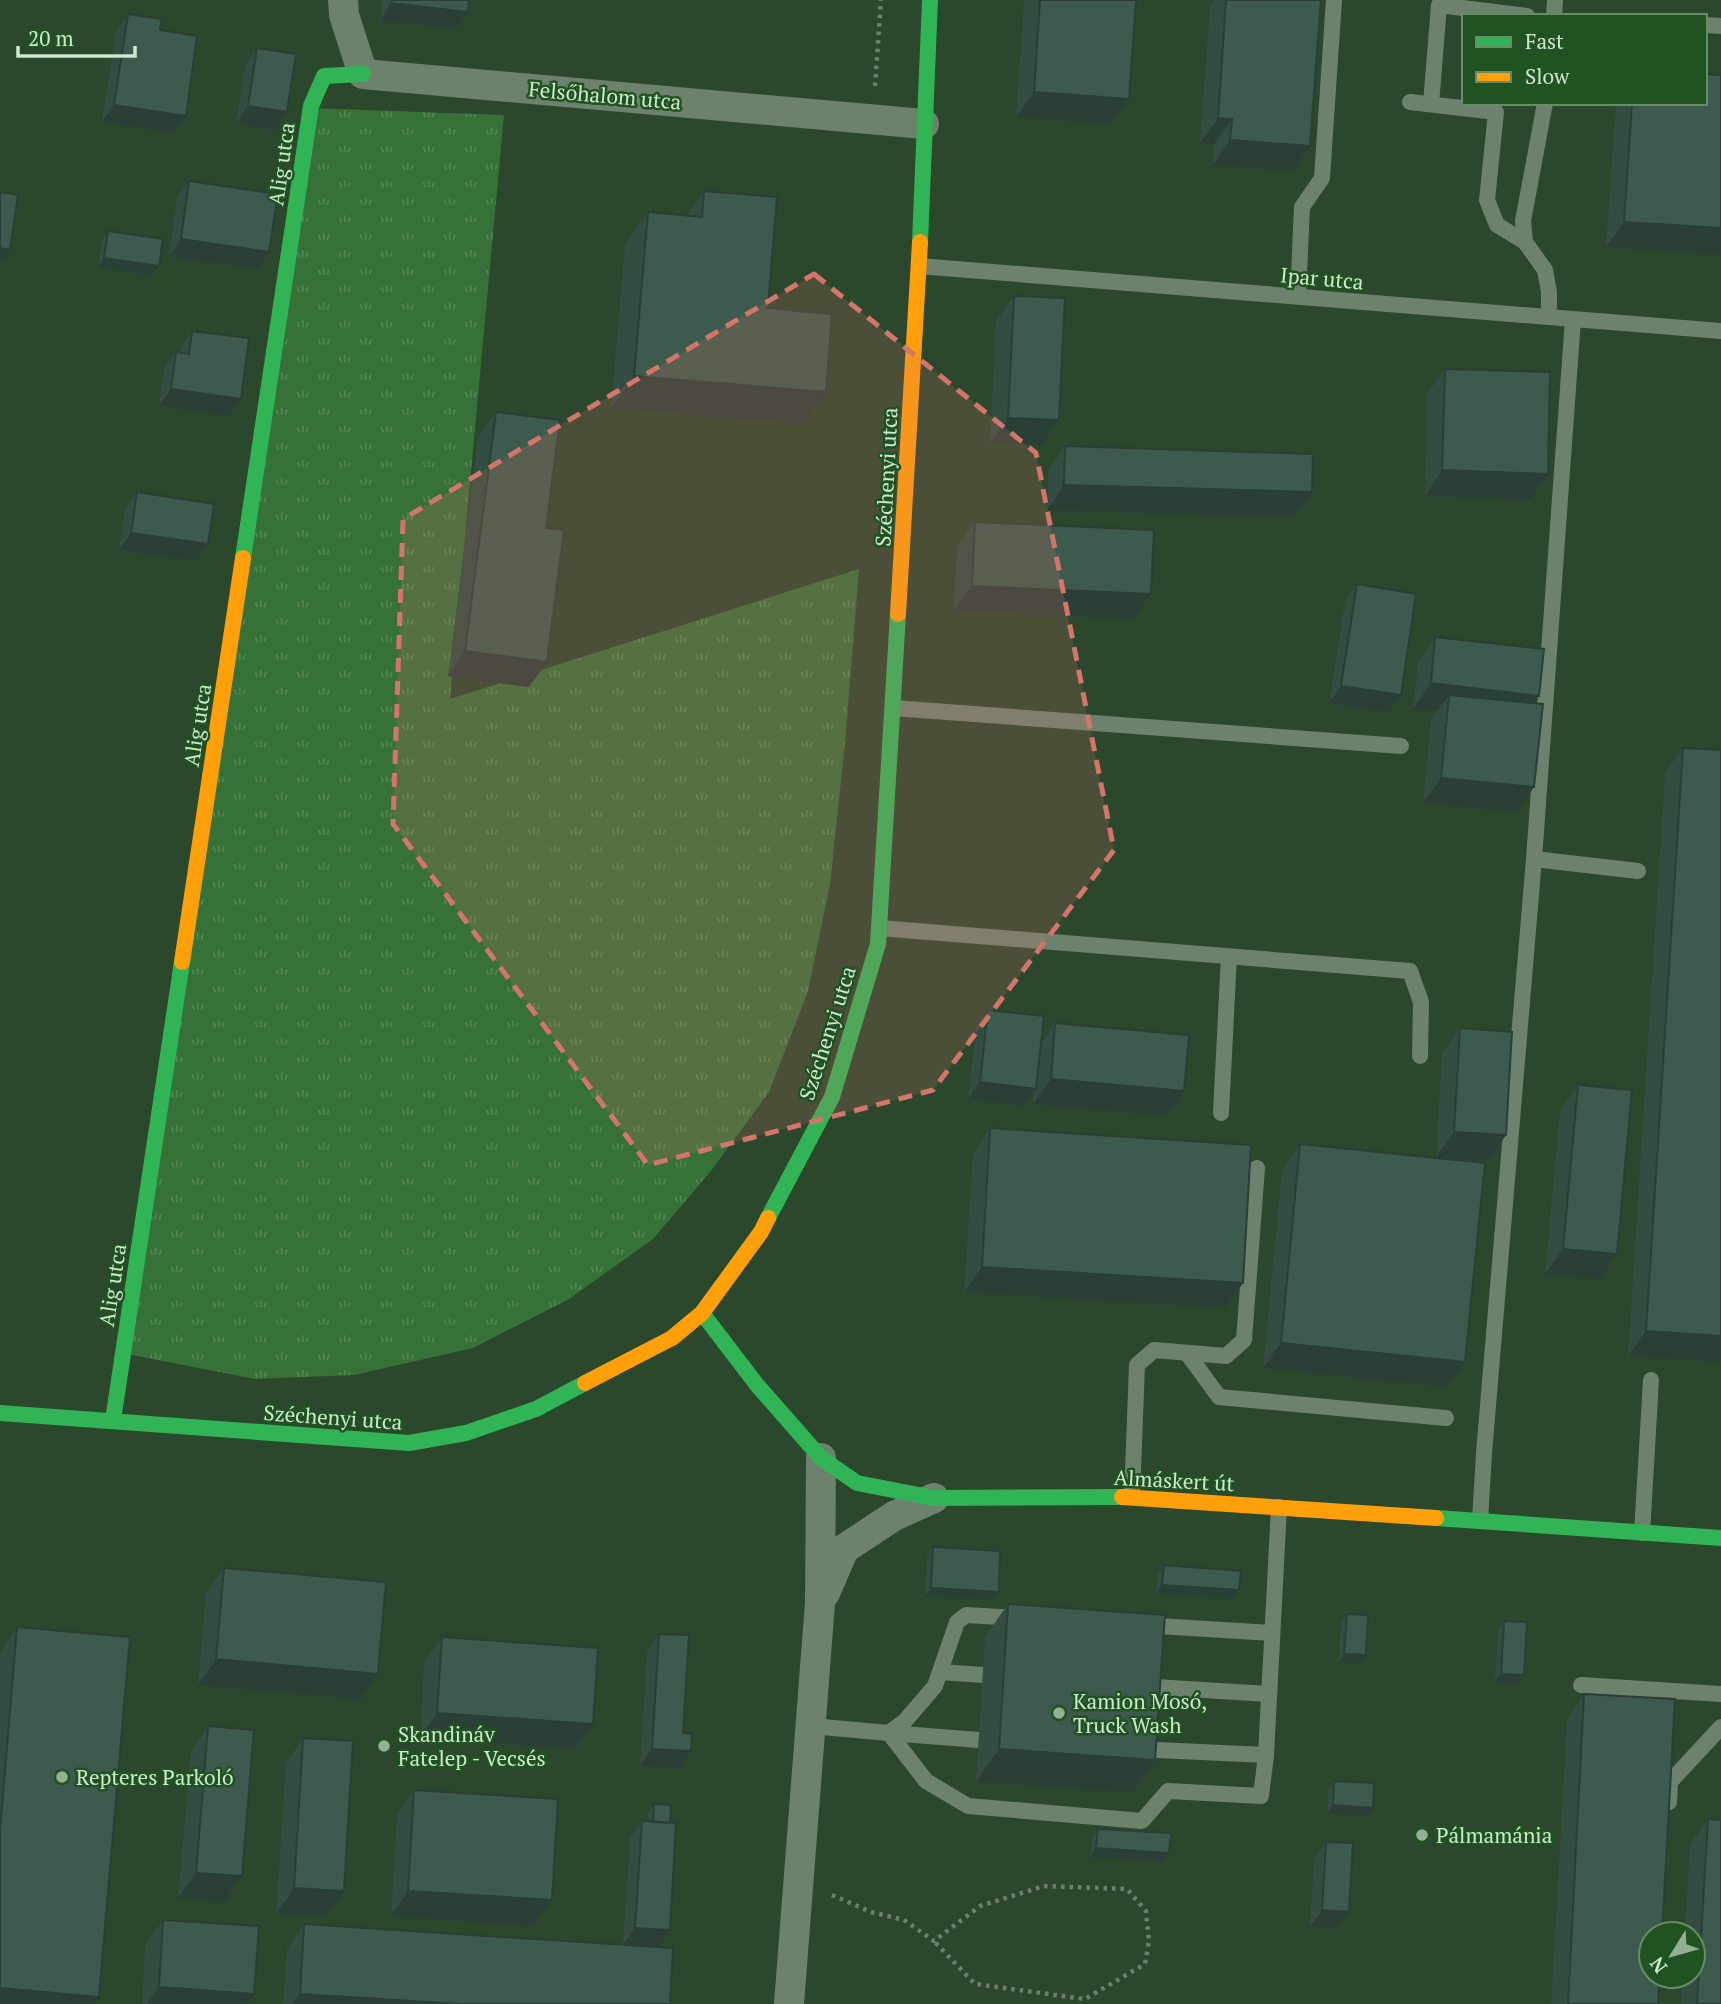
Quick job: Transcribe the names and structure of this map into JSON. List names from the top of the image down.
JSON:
{
  "streets": {
    "street": [
      "Felsőhalom utca",
      "Alig utca",
      "Széchenyi utca",
      "Almáskert út"
    ],
    "lane": ["Ipar utca"]
  },
  "crossings": [
    ["Felsőhalom utca", "Alig utca"],
    ["Felsőhalom utca", "Széchenyi utca"],
    ["Alig utca", "Széchenyi utca"],
    ["Ipar utca", "Széchenyi utca"],
    ["Széchenyi utca", "Almáskert út"]
  ],
  "places": [
    "Kamion Mosó, Truck Wash",
    "Skandináv Fatelep - Vecsés",
    "Repteres Parkoló",
    "Pálmamánia"
  ],
  "legend": ["Fast", "Slow"],
  "scale_bar": "20 m",
  "north": "bottom left"
}
